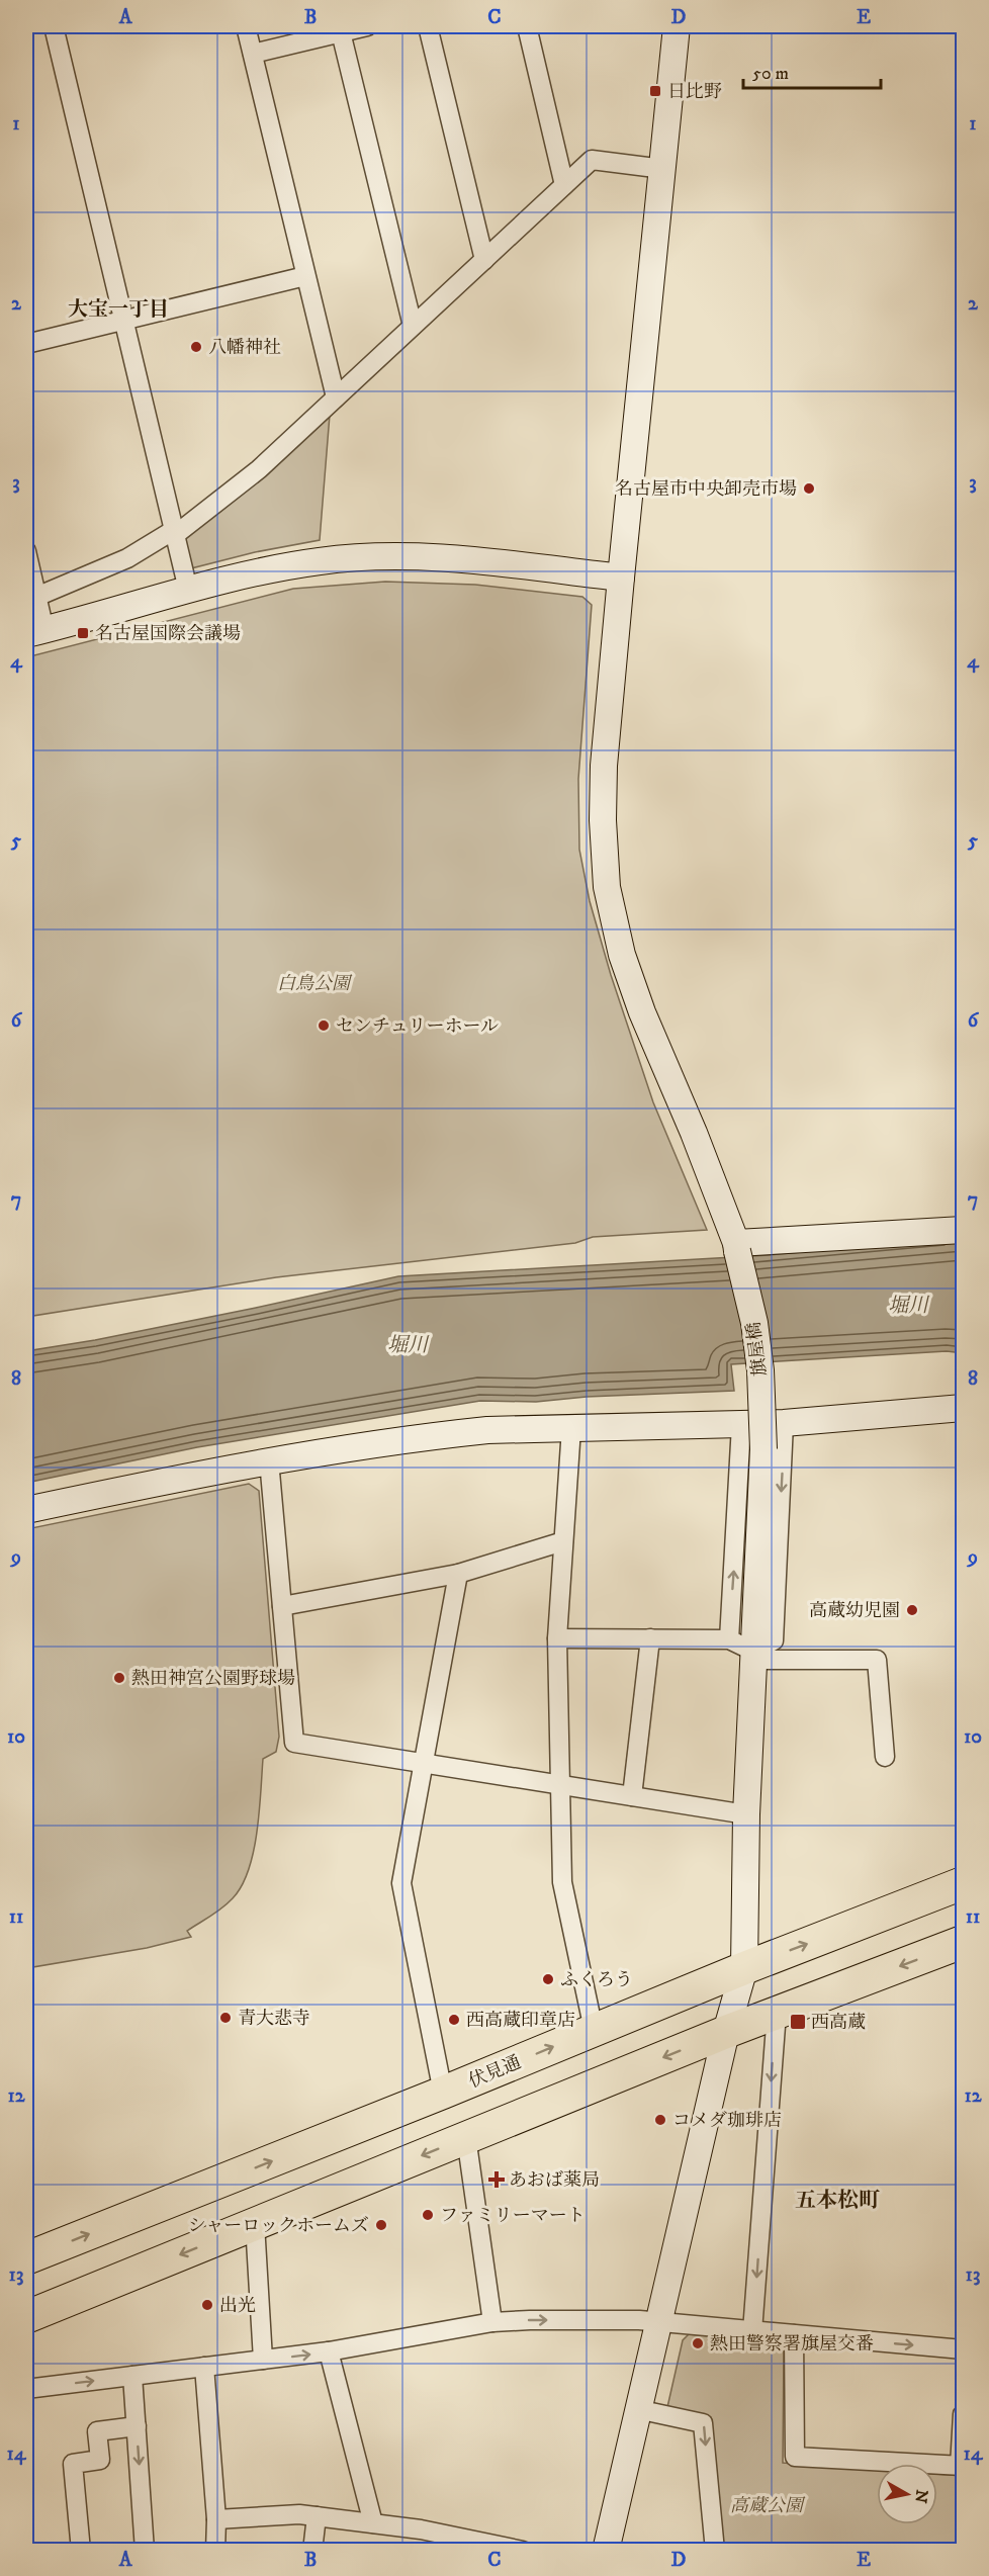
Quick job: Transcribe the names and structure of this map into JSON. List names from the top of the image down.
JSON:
{
  "streets": {
    "highway": ["伏見通"],
    "street": ["旗屋橋"]
  },
  "crossings": [
    ["旗屋橋", "伏見通"]
  ],
  "districts": ["大宝一丁目", "五本松町"],
  "water": ["堀川"],
  "parks": ["白鳥公園", "高蔵公園"],
  "places": {
    "transit": ["日比野", "名古屋国際会議場", "西高蔵"],
    "other": [
      "八幡神社",
      "名古屋市中央卸売市場",
      "センチュリーホール",
      "高蔵幼児園",
      "熱田神宮公園野球場",
      "ふくろう",
      "青大悲寺",
      "西高蔵印章店",
      "コメダ珈琲店",
      "ファミリーマート",
      "シャーロックホームズ",
      "出光",
      "熱田警察署旗屋交番"
    ],
    "health": ["あおば薬局"]
  },
  "scale_bar": "50 m",
  "north": "right",
  "grid": {
    "columns": [
      "A",
      "B",
      "C",
      "D",
      "E"
    ],
    "rows": [
      "1",
      "2",
      "3",
      "4",
      "5",
      "6",
      "7",
      "8",
      "9",
      "10",
      "11",
      "12",
      "13",
      "14"
    ]
  }
}
